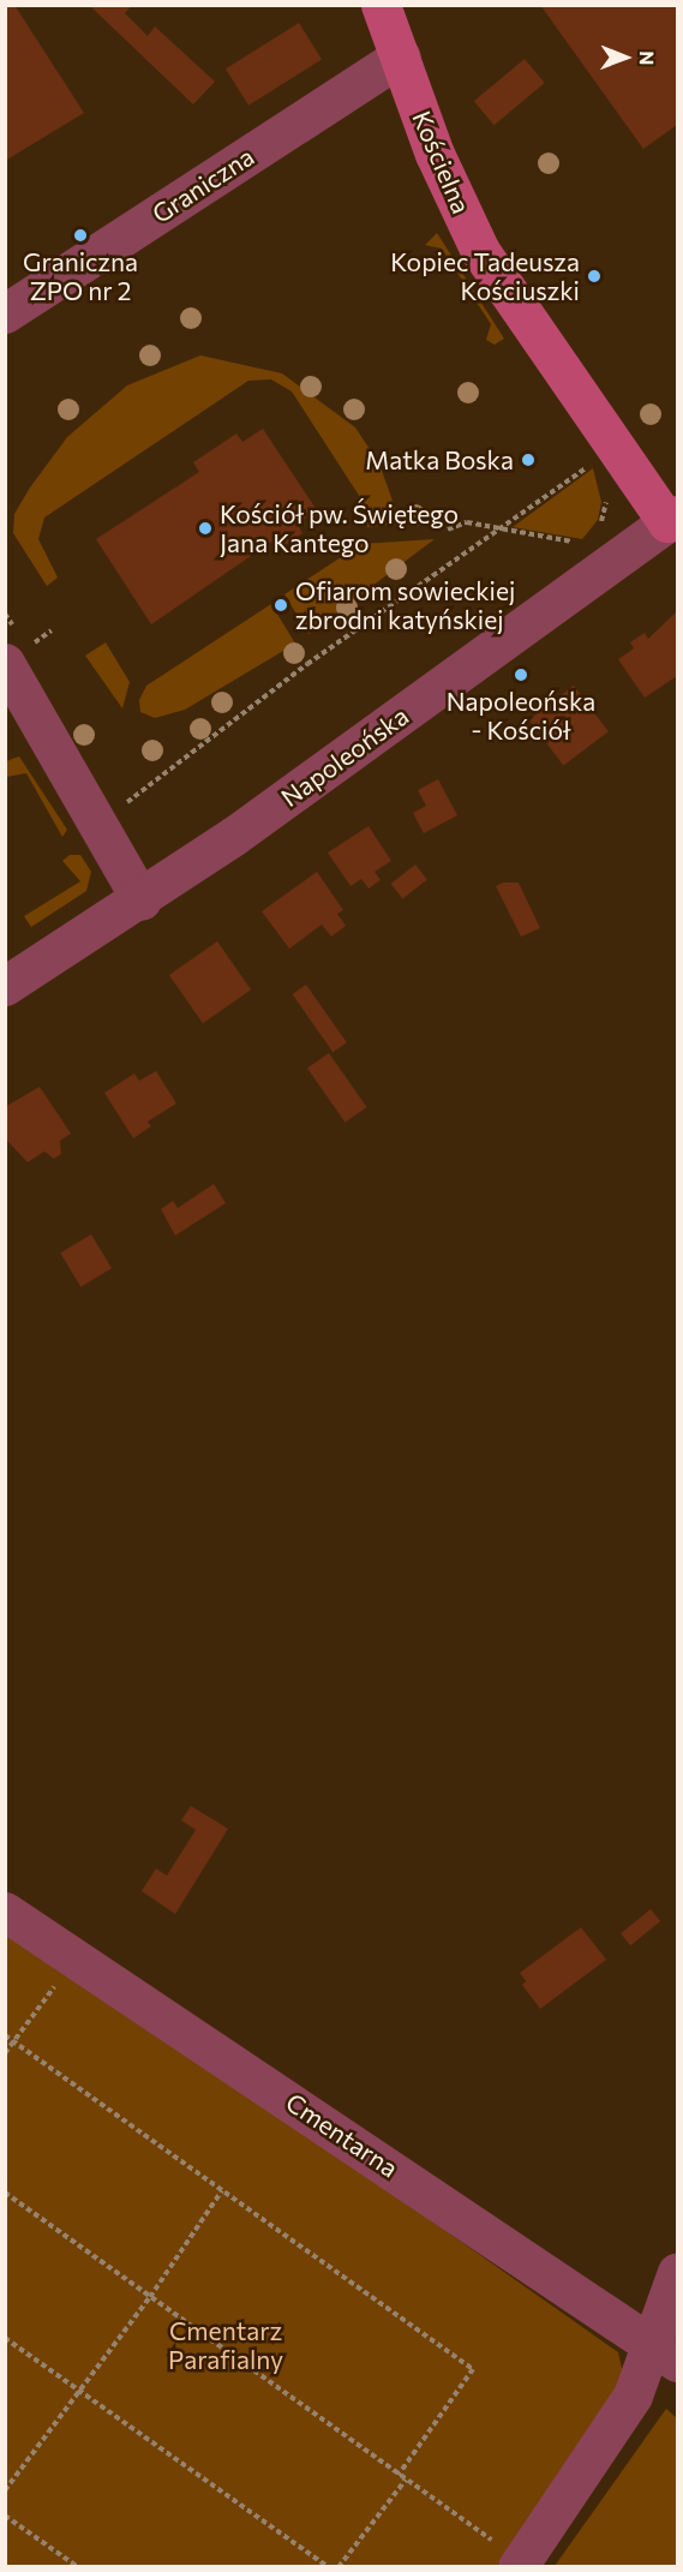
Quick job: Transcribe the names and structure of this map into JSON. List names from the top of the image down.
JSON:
{
  "streets": {
    "main road": ["Kościelna"],
    "street": ["Graniczna", "Napoleońska", "Cmentarna"]
  },
  "crossings": [
    ["Kościelna", "Graniczna"],
    ["Kościelna", "Napoleońska"]
  ],
  "parks": ["Cmentarz Parafialny"],
  "places": [
    "Graniczna ZPO nr 2",
    "Kopiec Tadeusza Kościuszki",
    "Matka Boska",
    "Kościół pw. Świętego Jana Kantego",
    "Ofiarom sowieckiej zbrodni katyńskiej",
    "Napoleońska - Kościół"
  ],
  "north": "right"
}
